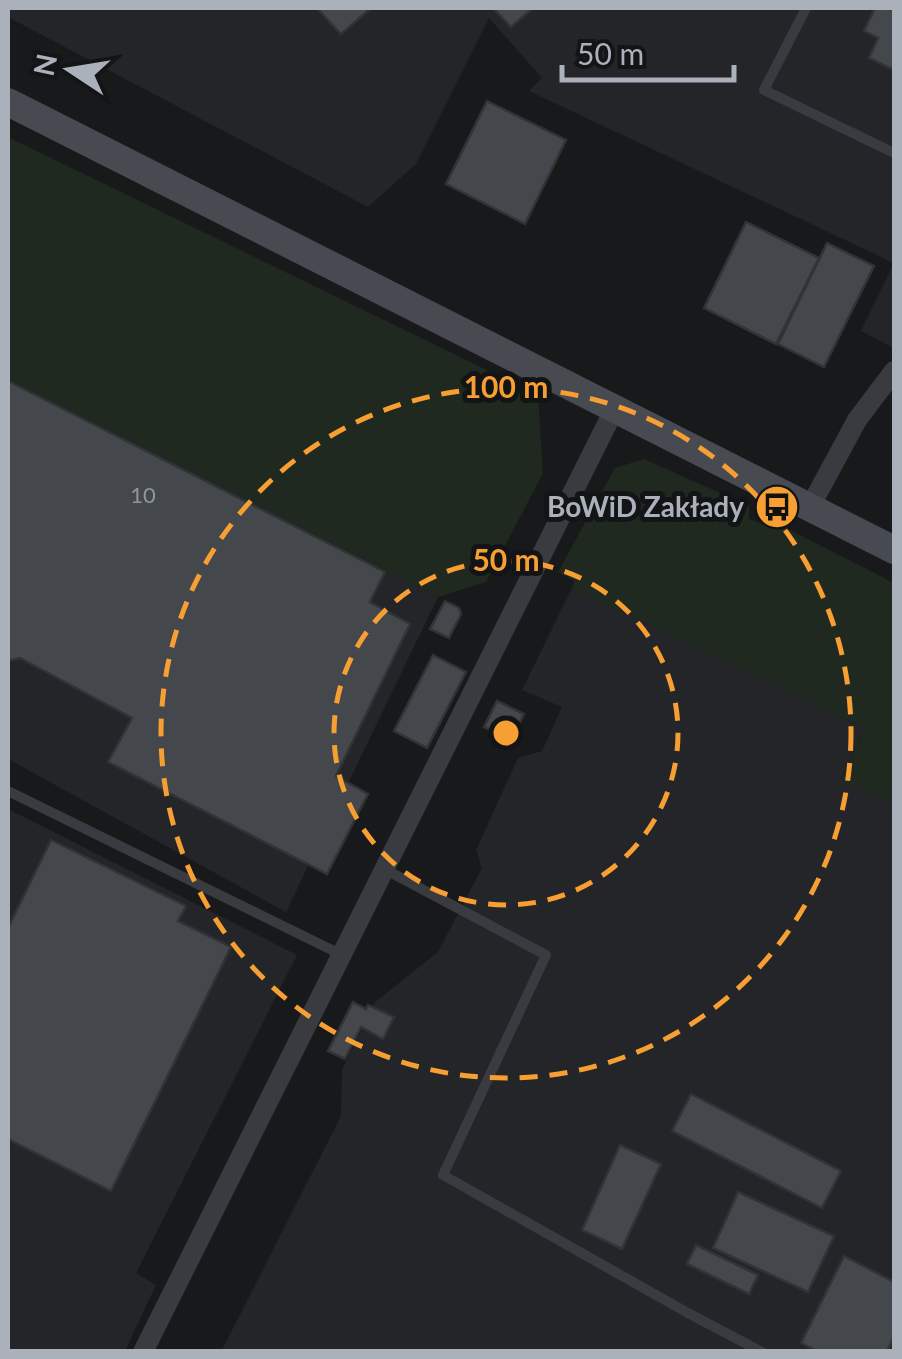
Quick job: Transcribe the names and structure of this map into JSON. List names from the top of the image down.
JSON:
{
  "places": {
    "bus stop": ["BoWiD Zakłady"]
  },
  "house_numbers": ["10"],
  "scale_bar": "50 m",
  "north": "left",
  "rings": ["100 m", "50 m"]
}
